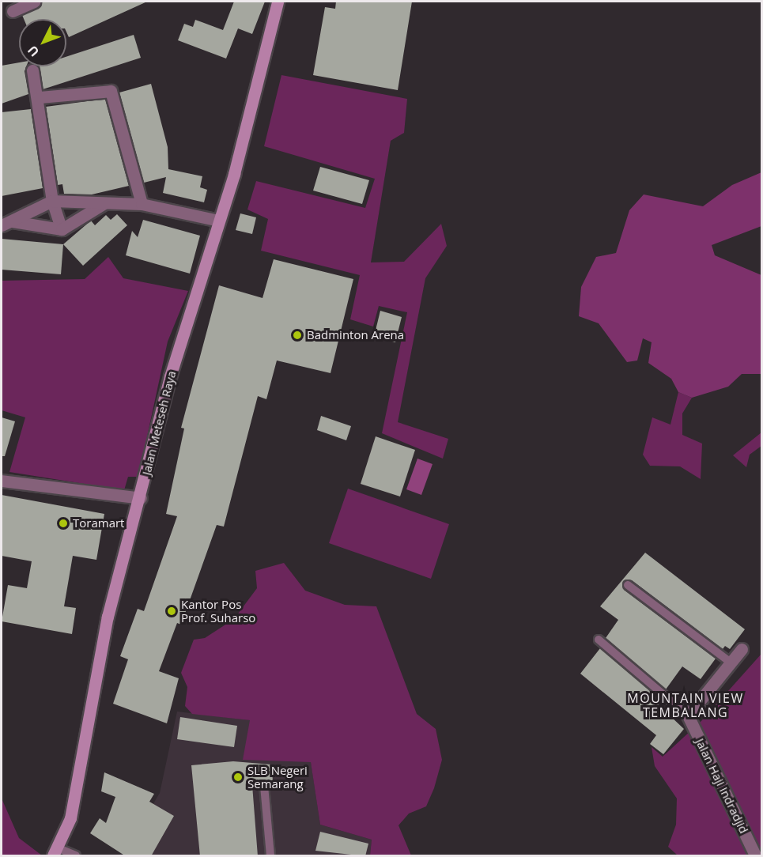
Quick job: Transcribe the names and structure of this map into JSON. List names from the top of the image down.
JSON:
{
  "streets": {
    "main road": ["Jalan Meteseh Raya"],
    "street": ["Jalan Haji Indradjid"]
  },
  "districts": ["MOUNTAIN VIEW TEMBALANG"],
  "places": [
    "Badminton Arena",
    "Toramart",
    "Kantor Pos Prof. Suharso",
    "SLB Negeri Semarang"
  ],
  "north": "bottom left"
}
